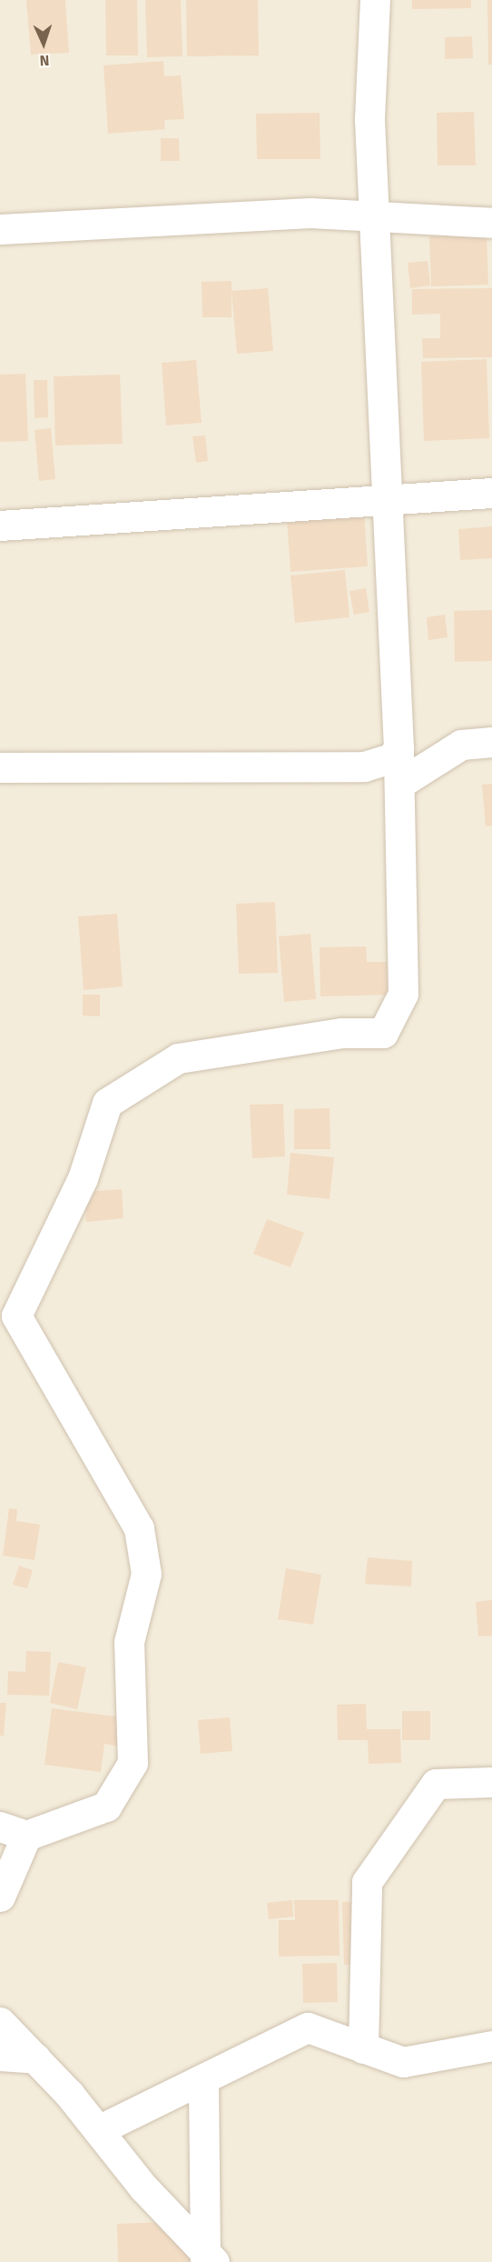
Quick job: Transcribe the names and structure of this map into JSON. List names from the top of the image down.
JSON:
{
  "north": "bottom"
}
